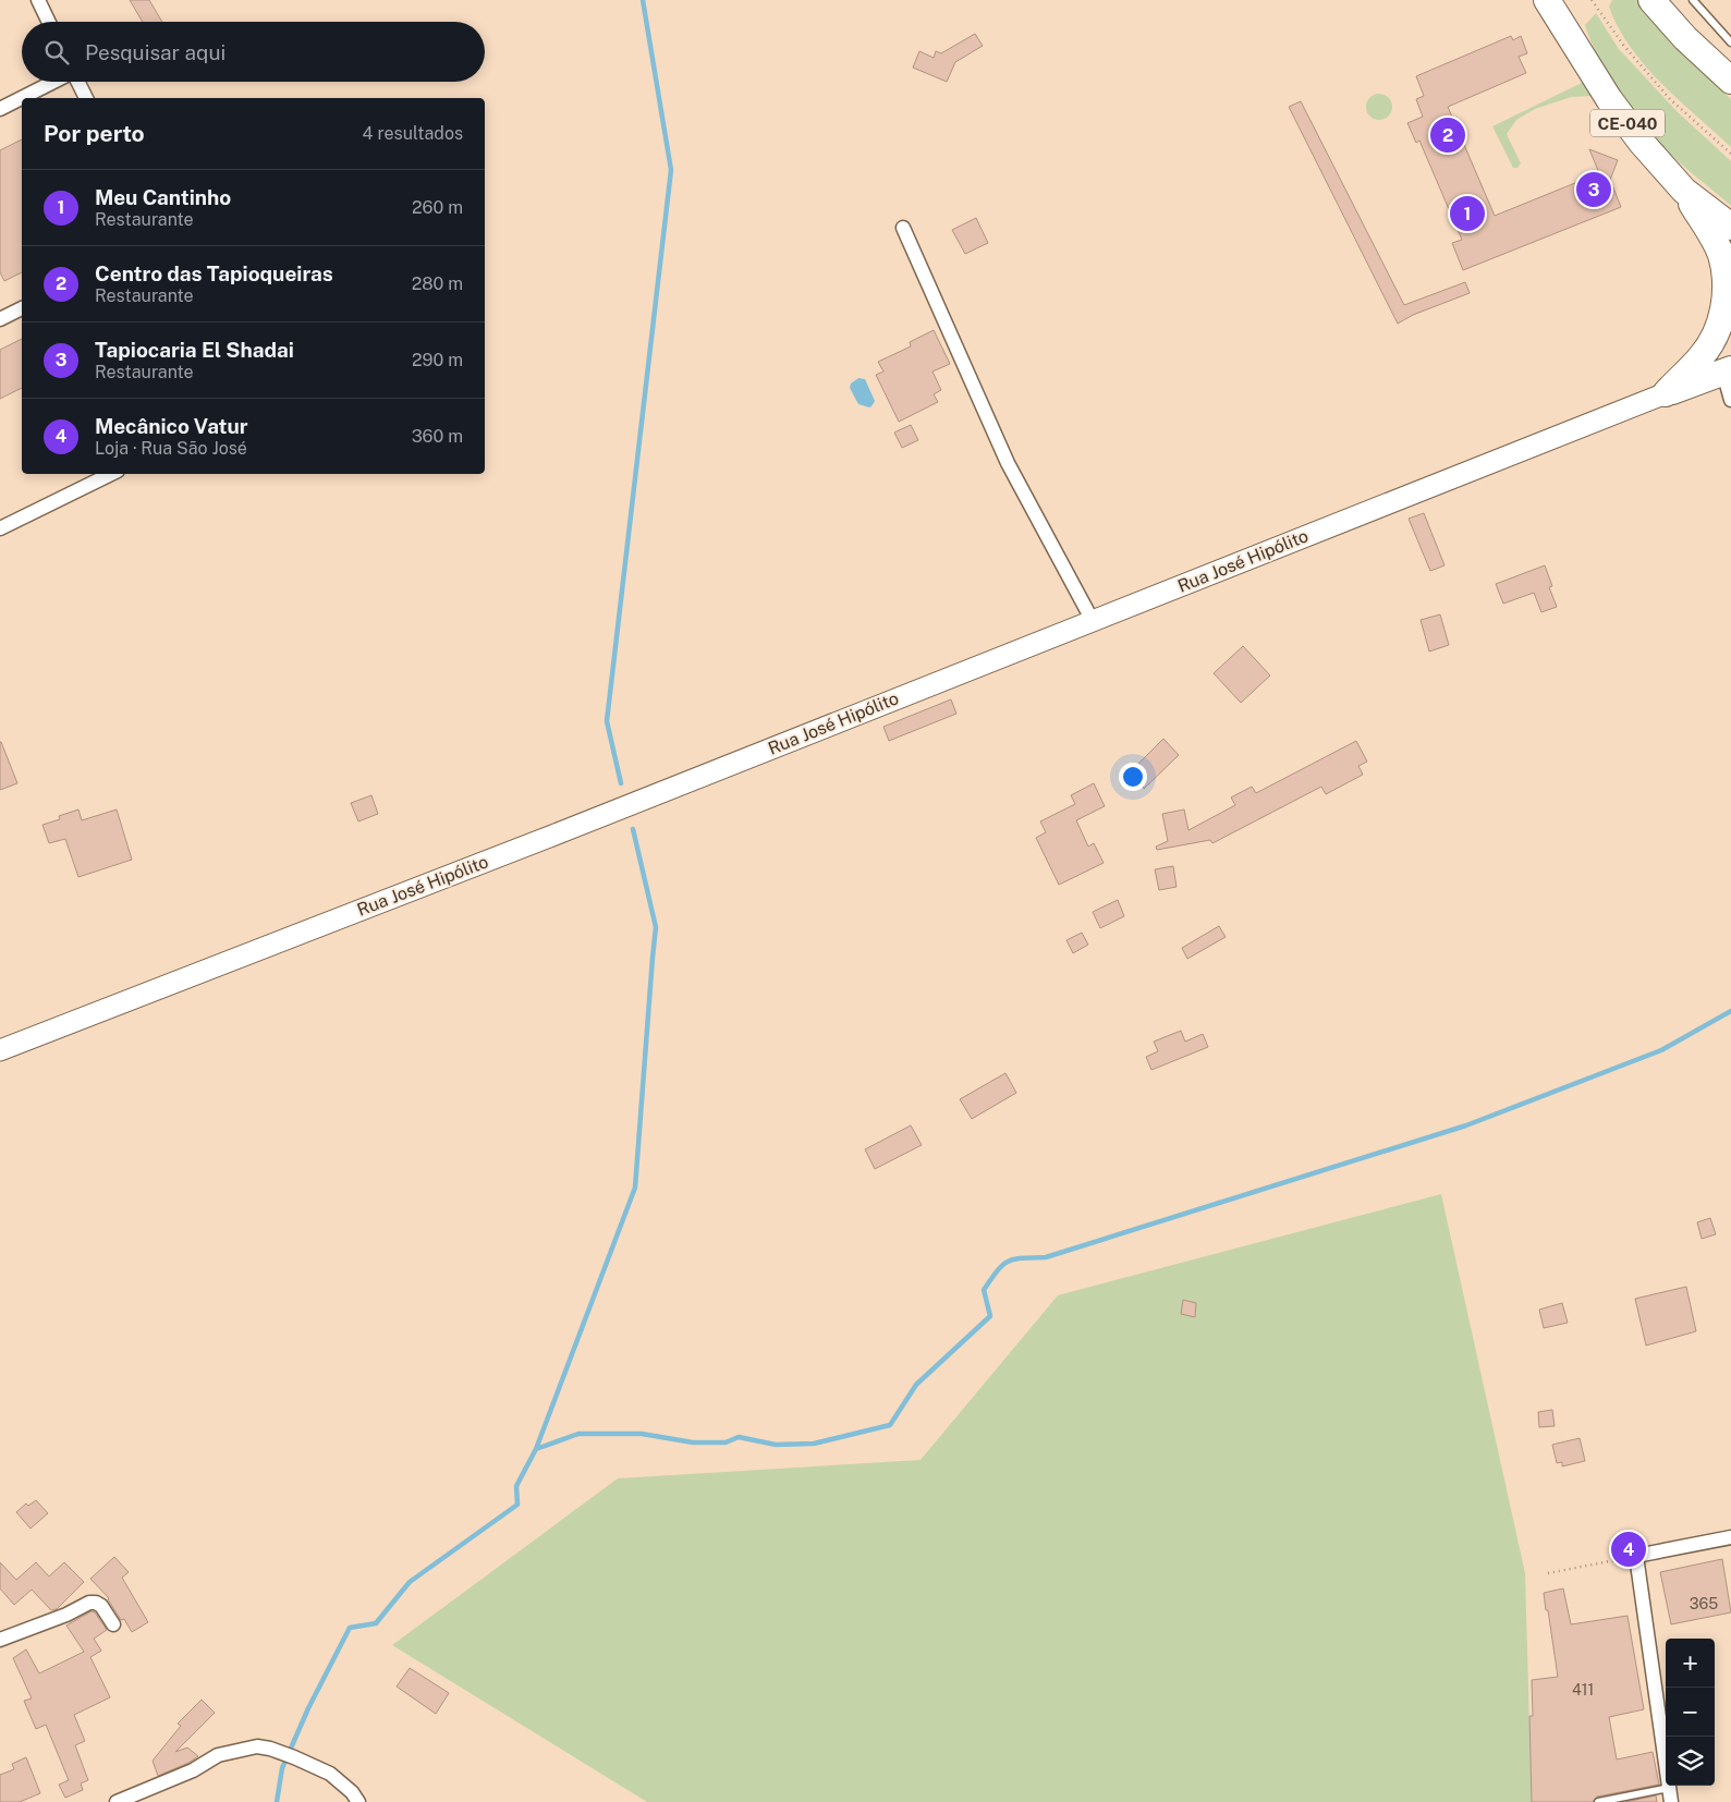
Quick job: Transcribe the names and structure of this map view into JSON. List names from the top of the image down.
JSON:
{
  "streets": {
    "highway": ["CE-040"],
    "street": ["Rua José Hipólito"]
  },
  "house_numbers": ["365", "411"],
  "page": {
    "search": "Pesquisar aqui",
    "heading": ["Por perto", "4 resultados"],
    "pins": [
      "2",
      "3",
      "1",
      "4"
    ],
    "list": [
      {
        "mark": "1",
        "name": "Meu Cantinho",
        "note": "Restaurante",
        "value": "260 m"
      },
      {
        "mark": "2",
        "name": "Centro das Tapioqueiras",
        "note": "Restaurante",
        "value": "280 m"
      },
      {
        "mark": "3",
        "name": "Tapiocaria El Shadai",
        "note": "Restaurante",
        "value": "290 m"
      },
      {
        "mark": "4",
        "name": "Mecânico Vatur",
        "note": "Loja · Rua São José",
        "value": "360 m"
      }
    ],
    "map_buttons": ["+", "−"]
  }
}
